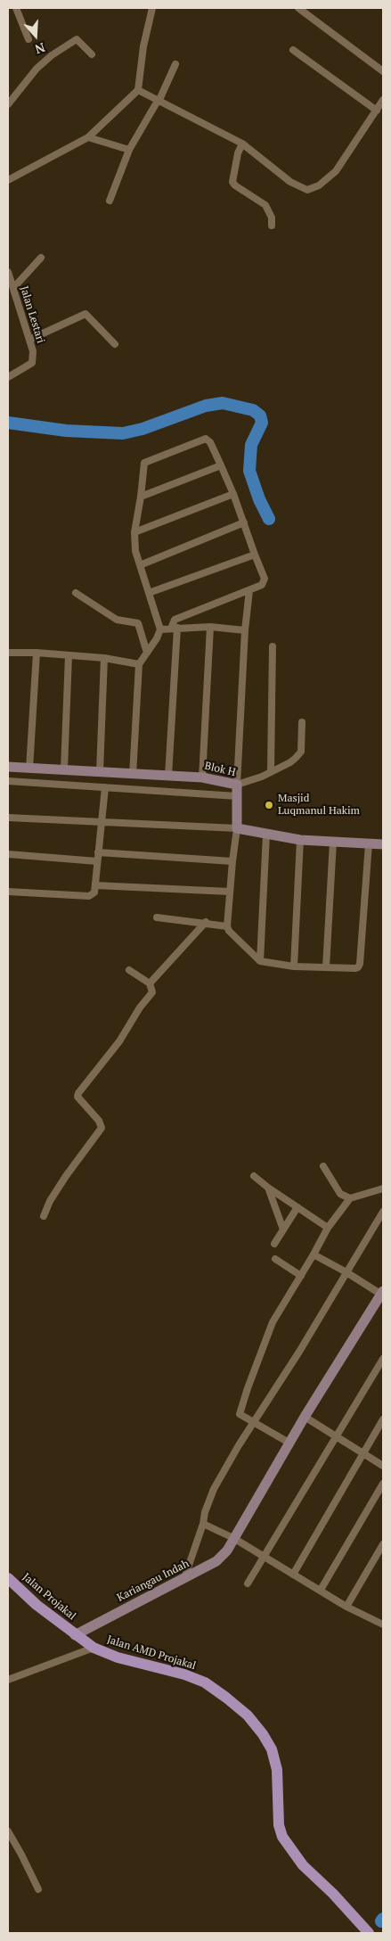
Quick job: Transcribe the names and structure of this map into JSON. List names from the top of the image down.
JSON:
{
  "streets": {
    "main road": ["Jalan Projakal", "Jalan AMD Projakal"],
    "street": ["Jalan Lestari", "Blok H", "Kariangau Indah"]
  },
  "crossings": [
    ["Kariangau Indah", "Jalan Projakal"],
    ["Kariangau Indah", "Jalan AMD Projakal"],
    ["Jalan Projakal", "Jalan AMD Projakal"]
  ],
  "places": ["Masjid Luqmanul Hakim"],
  "north": "bottom"
}
